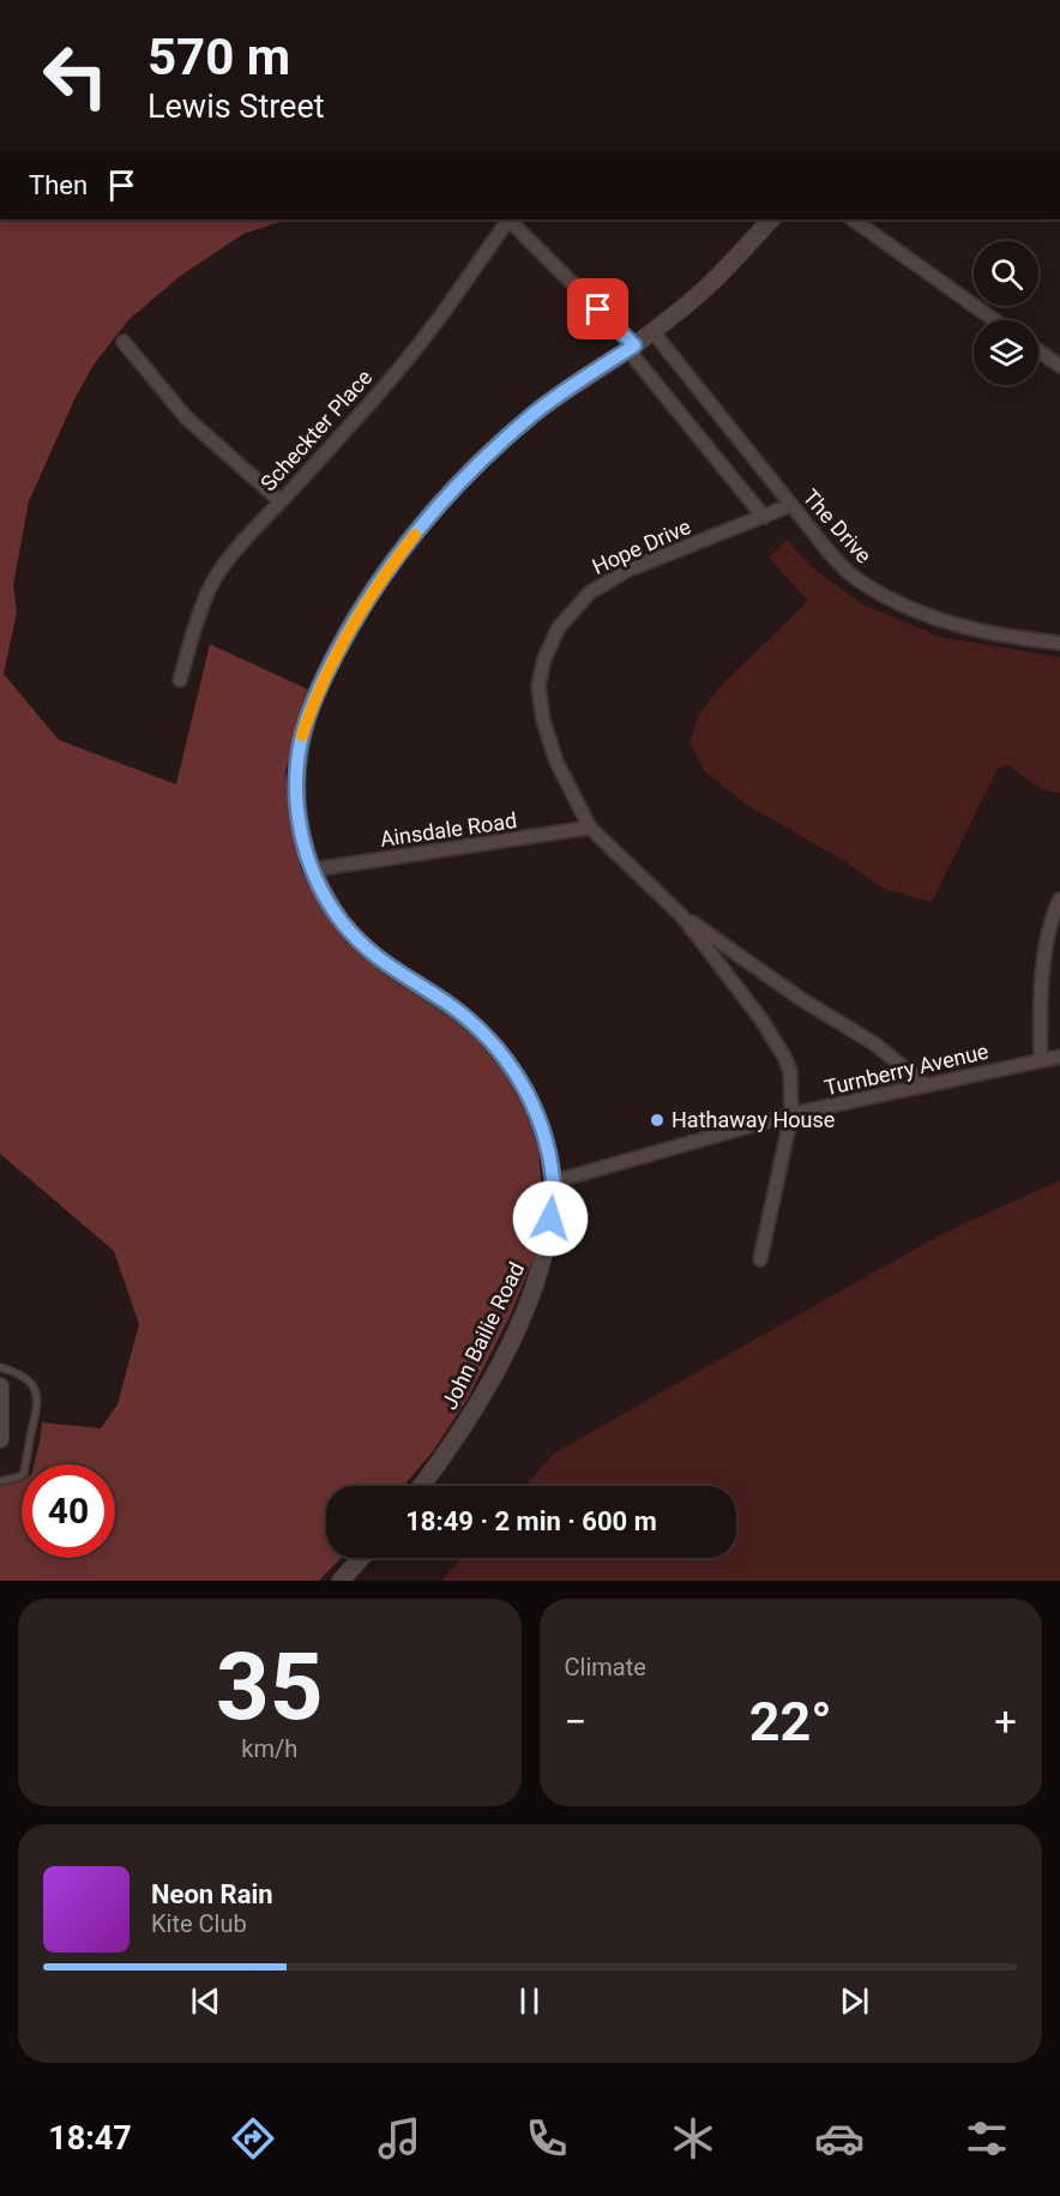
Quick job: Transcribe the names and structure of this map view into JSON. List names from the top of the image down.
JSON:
{
  "streets": {
    "street": [
      "Scheckter Place",
      "The Drive",
      "Hope Drive",
      "Ainsdale Road",
      "Turnberry Avenue",
      "John Bailie Road"
    ]
  },
  "crossings": [
    ["The Drive", "Hope Drive"],
    ["The Drive", "John Bailie Road"],
    ["Hope Drive", "Ainsdale Road"],
    ["Hope Drive", "Turnberry Avenue"],
    ["Ainsdale Road", "John Bailie Road"],
    ["Turnberry Avenue", "John Bailie Road"]
  ],
  "places": ["Hathaway House"],
  "page": {
    "turn": ["570 m", "Lewis Street"],
    "then": "Then",
    "limit": "40",
    "trip": "18:49 · 2 min · 600 m",
    "tile": [
      ["35", "km/h"],
      "Climate"
    ],
    "heat": ["−", "22°", "+"],
    "song": ["Neon Rain", "Kite Club"],
    "tabs": "18:47"
  }
}
